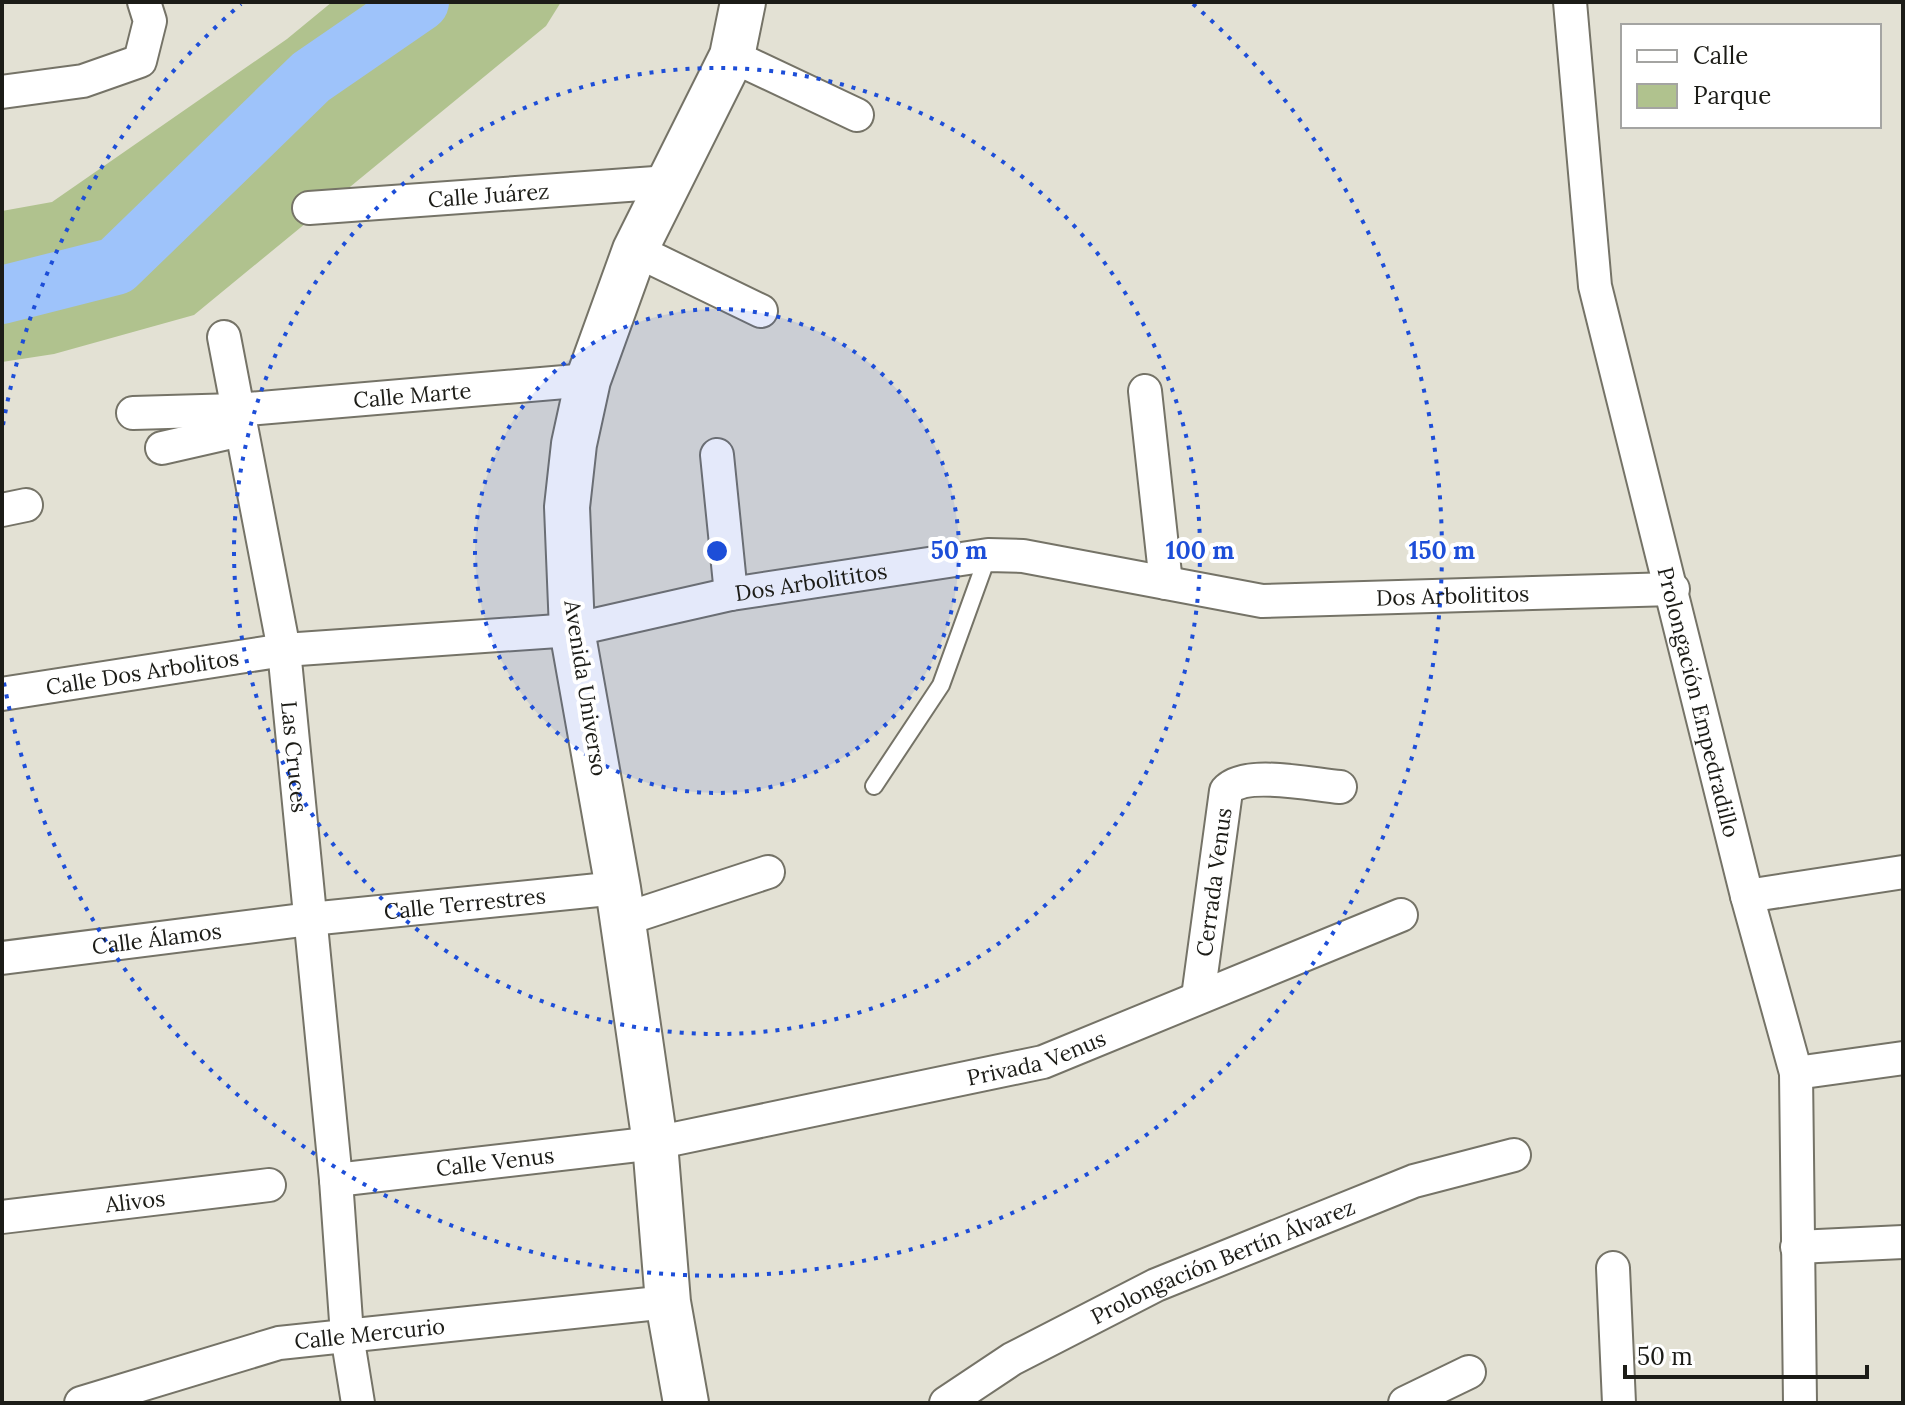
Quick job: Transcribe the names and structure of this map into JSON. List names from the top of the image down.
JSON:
{
  "streets": {
    "street": [
      "Calle Juárez",
      "Calle Marte",
      "Dos Arbolititos",
      "Calle Dos Arbolitos",
      "Avenida Universo",
      "Prolongación Empedradillo",
      "Las Cruces",
      "Cerrada Venus",
      "Calle Terrestres",
      "Calle Álamos",
      "Privada Venus",
      "Calle Venus",
      "Alivos",
      "Prolongación Bertín Álvarez",
      "Calle Mercurio"
    ]
  },
  "crossings": [
    ["Calle Juárez", "Avenida Universo"],
    ["Calle Marte", "Avenida Universo"],
    ["Calle Marte", "Las Cruces"],
    ["Dos Arbolititos", "Calle Dos Arbolitos"],
    ["Dos Arbolititos", "Avenida Universo"],
    ["Dos Arbolititos", "Prolongación Empedradillo"],
    ["Dos Arbolititos", "Las Cruces"],
    ["Calle Dos Arbolitos", "Las Cruces"],
    ["Avenida Universo", "Calle Terrestres"],
    ["Avenida Universo", "Privada Venus"],
    ["Avenida Universo", "Calle Venus"],
    ["Avenida Universo", "Calle Mercurio"],
    ["Las Cruces", "Calle Terrestres"],
    ["Las Cruces", "Calle Álamos"],
    ["Las Cruces", "Calle Venus"],
    ["Las Cruces", "Calle Mercurio"],
    ["Cerrada Venus", "Privada Venus"],
    ["Calle Terrestres", "Calle Álamos"],
    ["Privada Venus", "Calle Venus"]
  ],
  "legend": ["Calle", "Parque"],
  "scale_bar": "50 m",
  "rings": ["50 m", "100 m", "150 m"]
}
